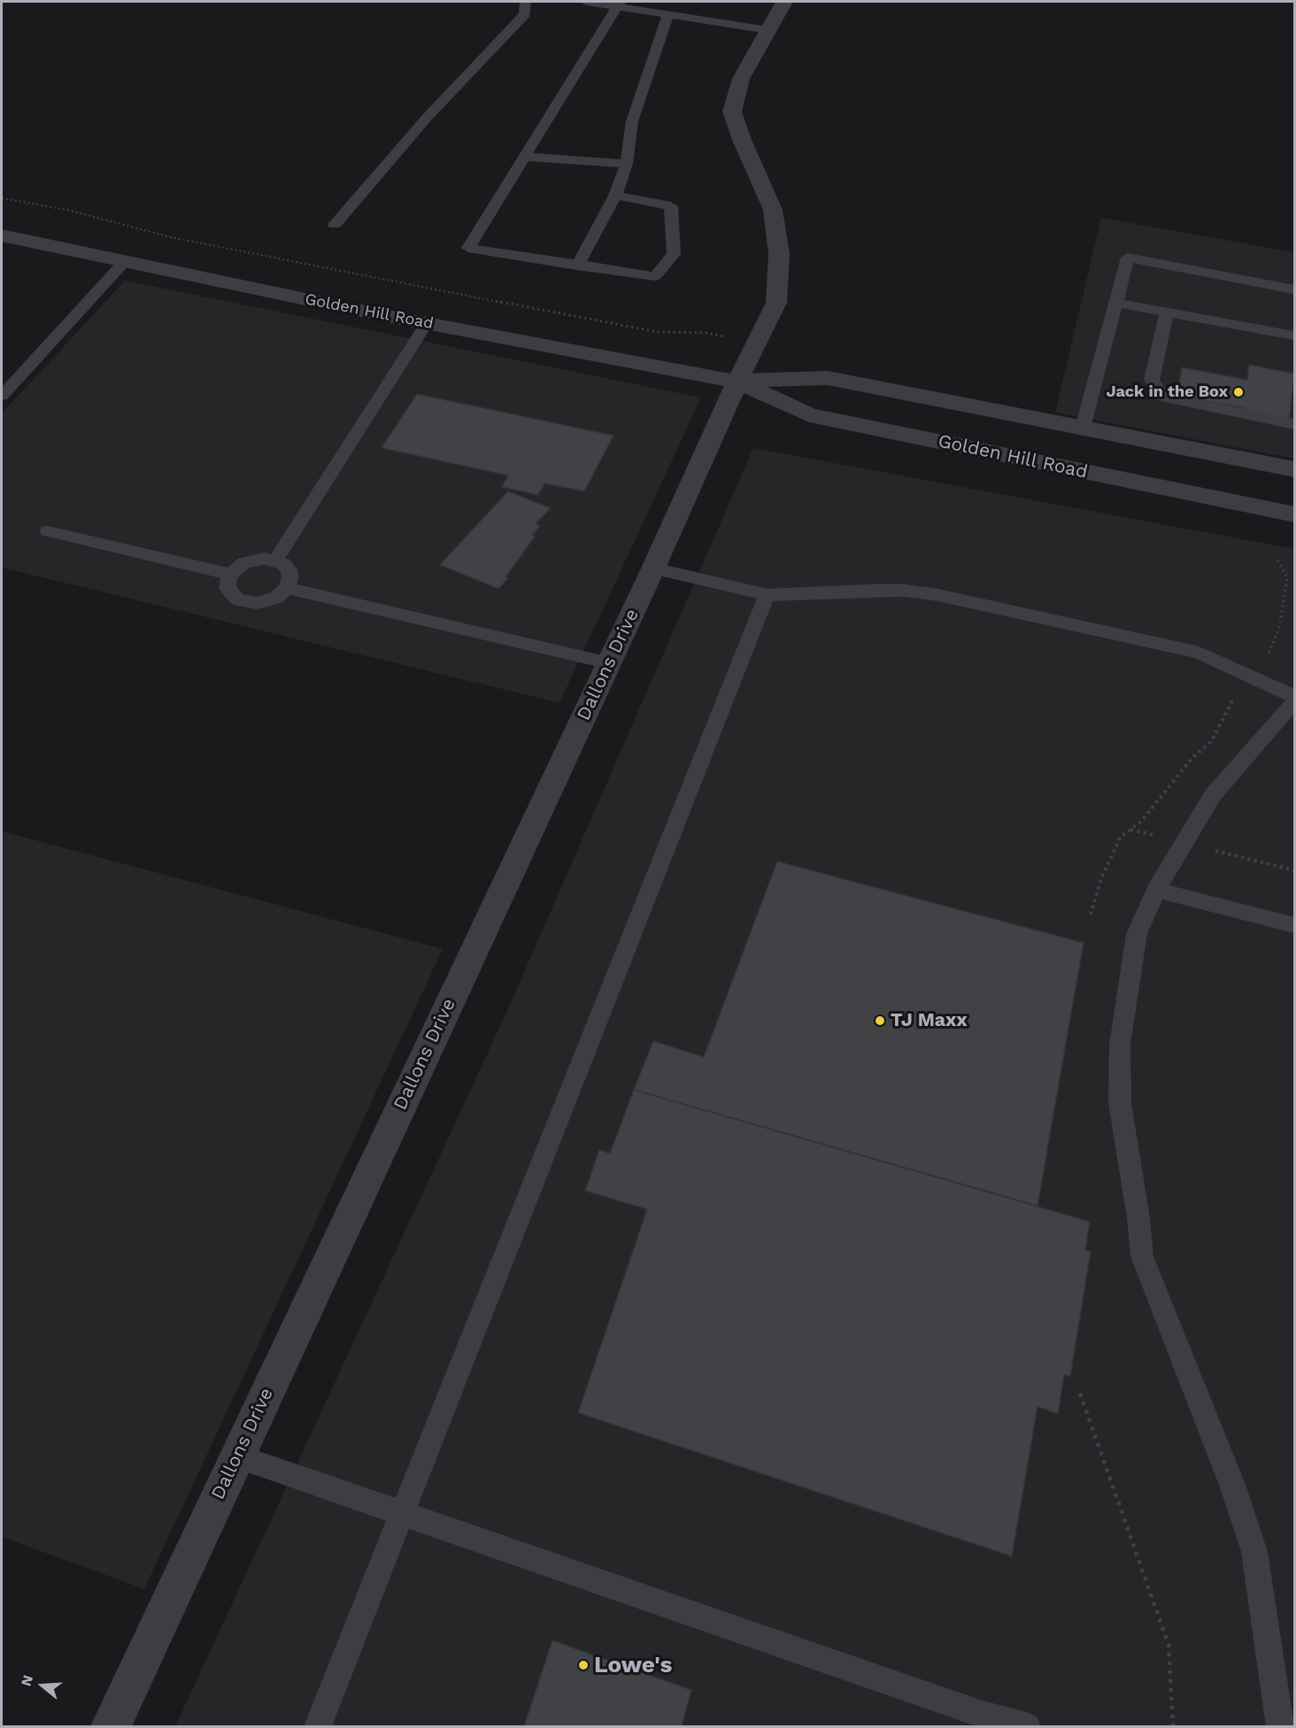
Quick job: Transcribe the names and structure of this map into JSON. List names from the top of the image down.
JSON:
{
  "streets": {
    "street": ["Golden Hill Road", "Dallons Drive"]
  },
  "crossings": [
    ["Golden Hill Road", "Dallons Drive"]
  ],
  "places": ["Jack in the Box", "TJ Maxx", "Lowe's"],
  "north": "left"
}
